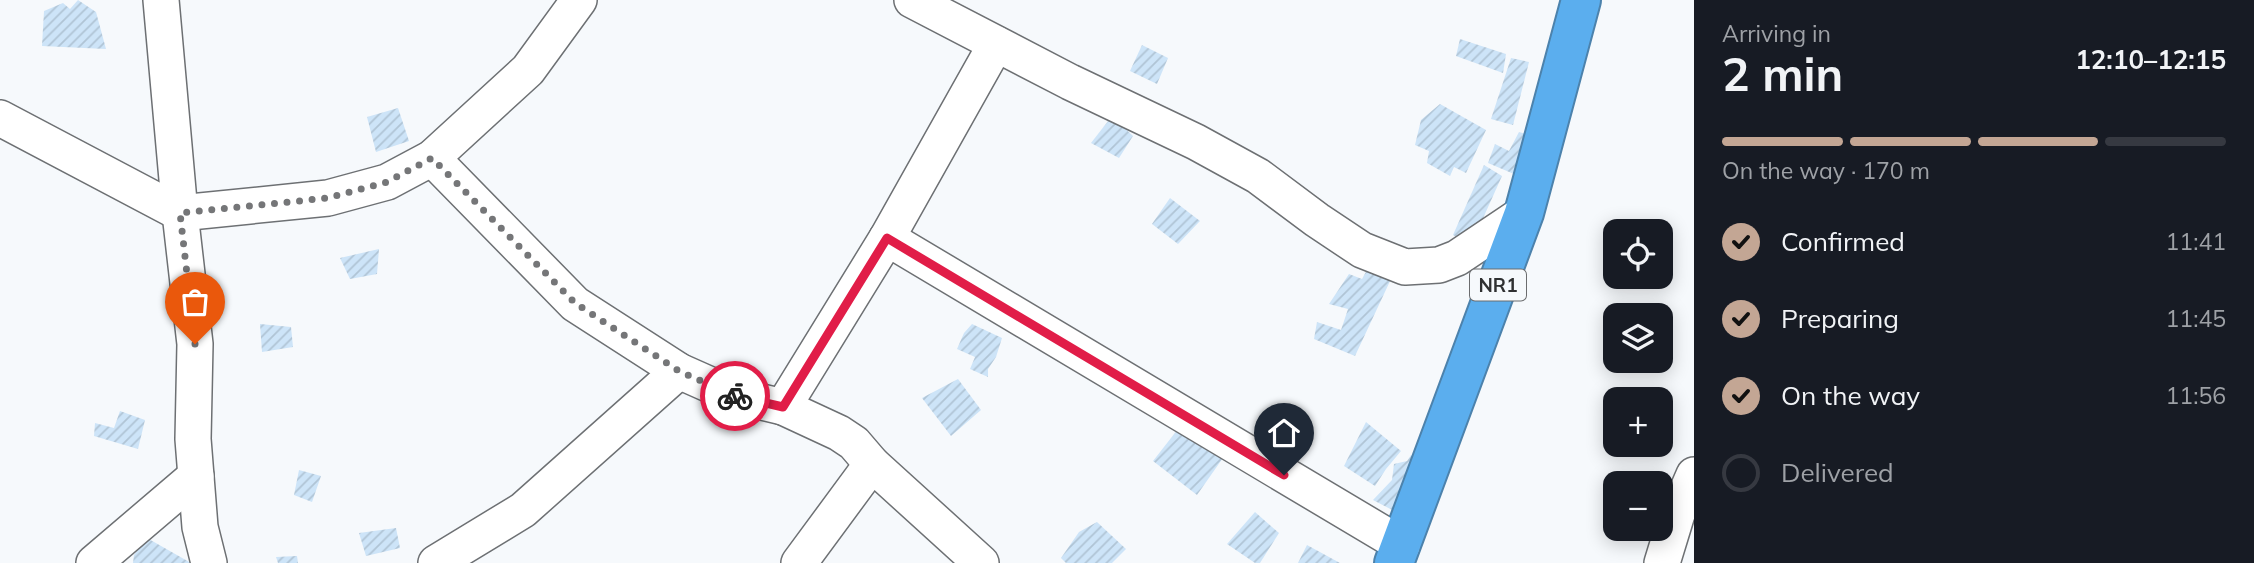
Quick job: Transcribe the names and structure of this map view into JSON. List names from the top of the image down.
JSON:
{
  "streets": {
    "highway": ["NR1"]
  },
  "page": {
    "heading": ["2 min", "Arriving in", "12:10–12:15"],
    "bar": "On the way · 170 m",
    "list": [
      ["Confirmed", "11:41"],
      ["Preparing", "11:45"],
      ["On the way", "11:56"],
      "Delivered"
    ],
    "map_buttons": ["+", "−"]
  }
}
